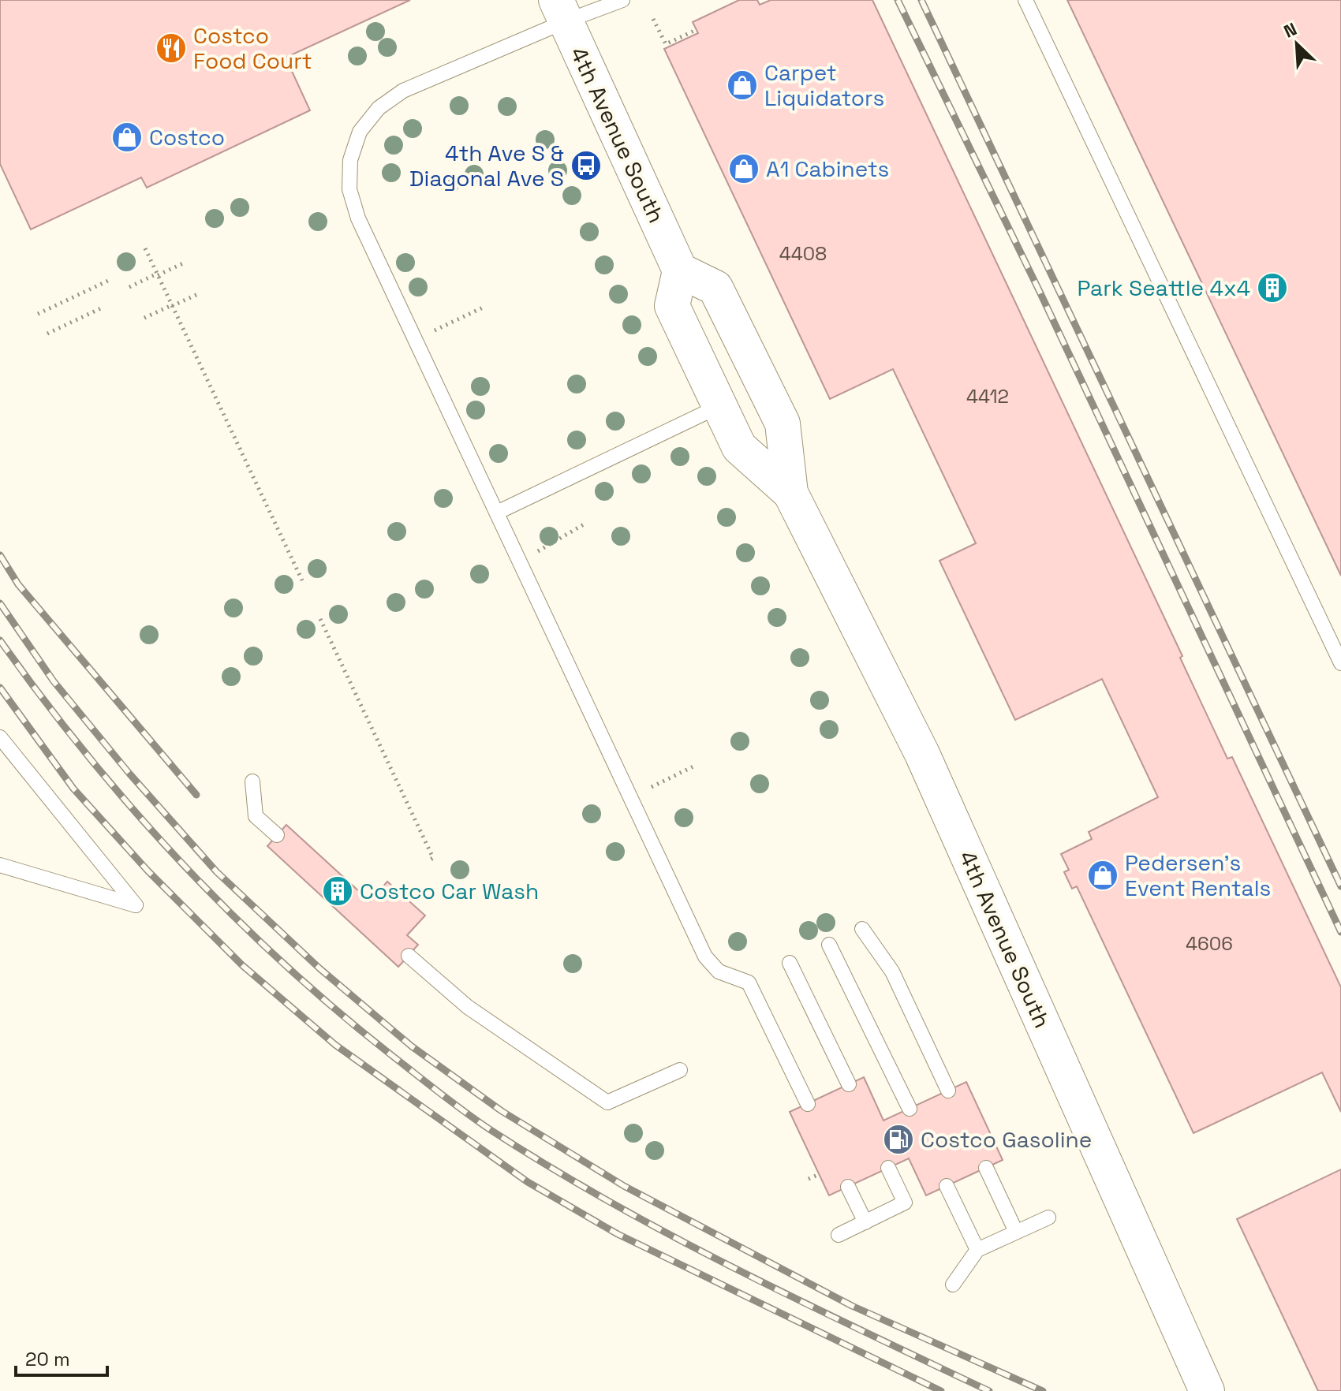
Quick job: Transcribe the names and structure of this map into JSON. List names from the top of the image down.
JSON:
{
  "streets": {
    "main road": ["4th Avenue South"]
  },
  "places": {
    "restaurant": ["Costco Food Court"],
    "shop": [
      "Carpet Liquidators",
      "Costco",
      "A1 Cabinets",
      "Pedersen’s Event Rentals"
    ],
    "bus stop": ["4th Ave S & Diagonal Ave S"],
    "building": ["Park Seattle 4x4", "Costco Car Wash"],
    "fuel station": ["Costco Gasoline"]
  },
  "house_numbers": ["4408", "4412", "4606"],
  "scale_bar": "20 m",
  "north": "top left"
}
